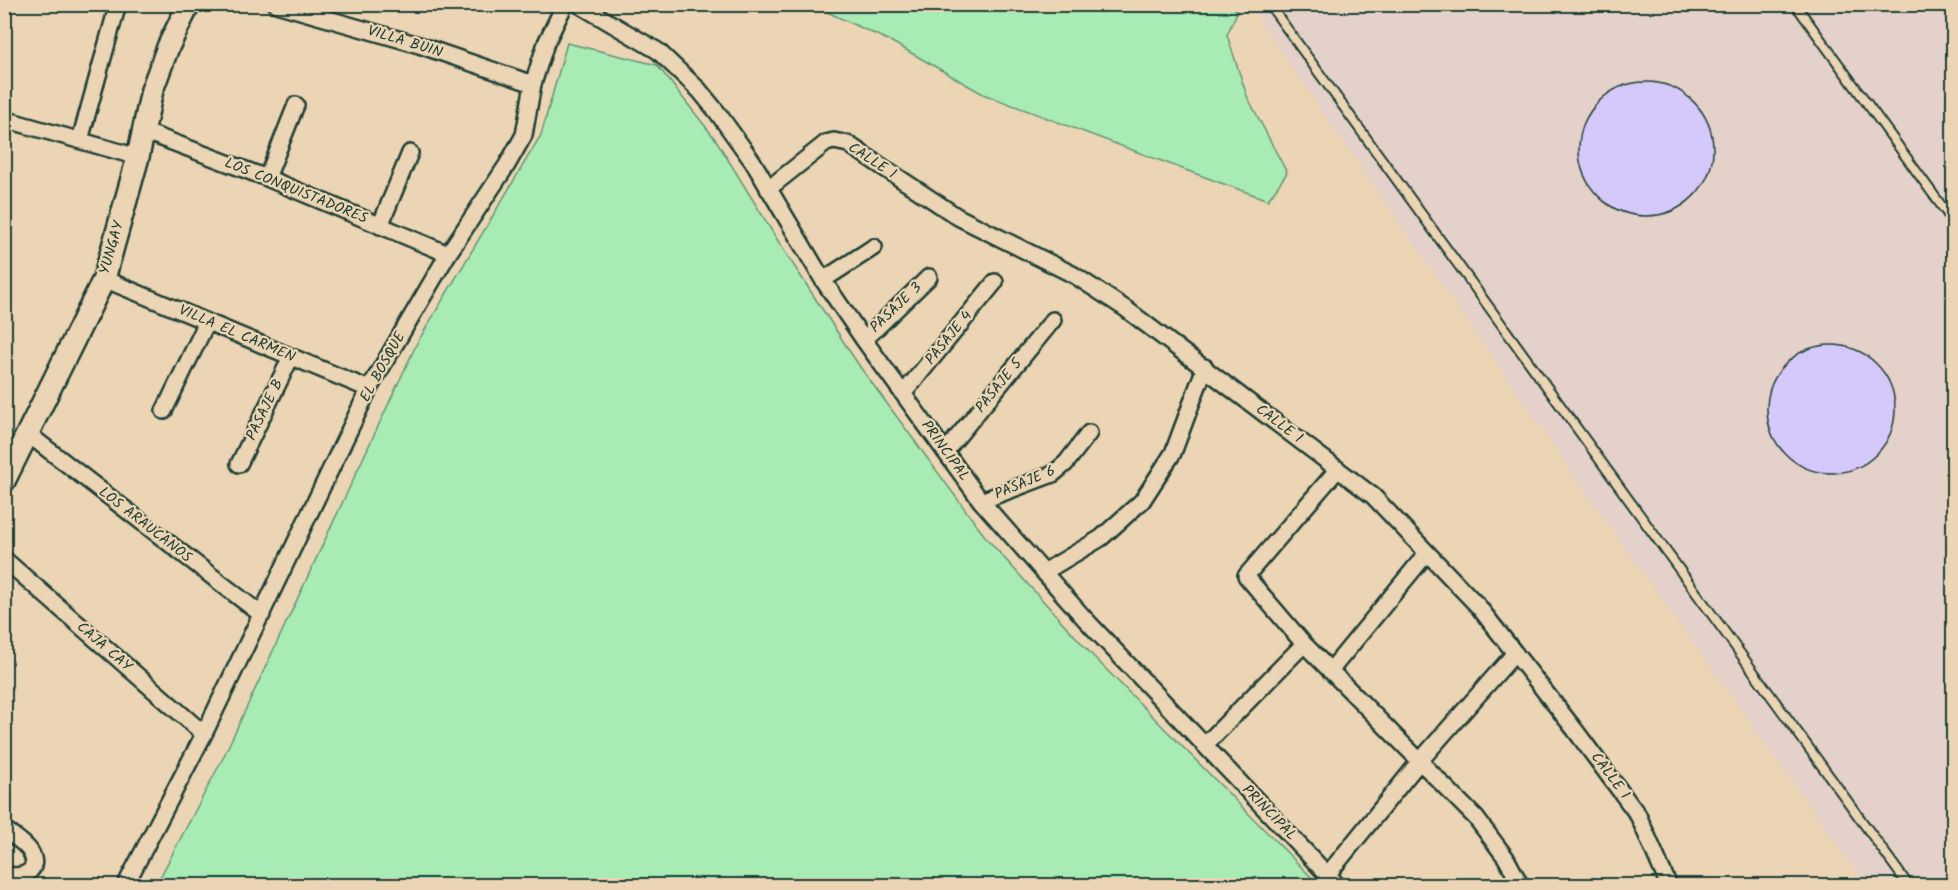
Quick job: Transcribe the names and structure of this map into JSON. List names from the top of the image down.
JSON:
{
  "streets": {
    "street": [
      "VILLA BUIN",
      "CALLE 1",
      "LOS CONQUISTADORES",
      "YUNGAY",
      "PASAJE 3",
      "VILLA EL CARMEN",
      "PASAJE 4",
      "EL BOSQUE",
      "PASAJE 5",
      "PASAJE B",
      "PRINCIPAL",
      "PASAJE 6",
      "LOS ARAUCANOS",
      "CAJA CAY"
    ]
  },
  "crossings": [
    ["VILLA BUIN", "EL BOSQUE"],
    ["CALLE 1", "PRINCIPAL"],
    ["LOS CONQUISTADORES", "YUNGAY"],
    ["LOS CONQUISTADORES", "EL BOSQUE"],
    ["YUNGAY", "VILLA EL CARMEN"],
    ["YUNGAY", "LOS ARAUCANOS"],
    ["PASAJE 3", "PRINCIPAL"],
    ["VILLA EL CARMEN", "EL BOSQUE"],
    ["VILLA EL CARMEN", "PASAJE B"],
    ["PASAJE 4", "PRINCIPAL"],
    ["EL BOSQUE", "LOS ARAUCANOS"],
    ["EL BOSQUE", "CAJA CAY"],
    ["PASAJE 5", "PRINCIPAL"],
    ["PRINCIPAL", "PASAJE 6"]
  ]
}
